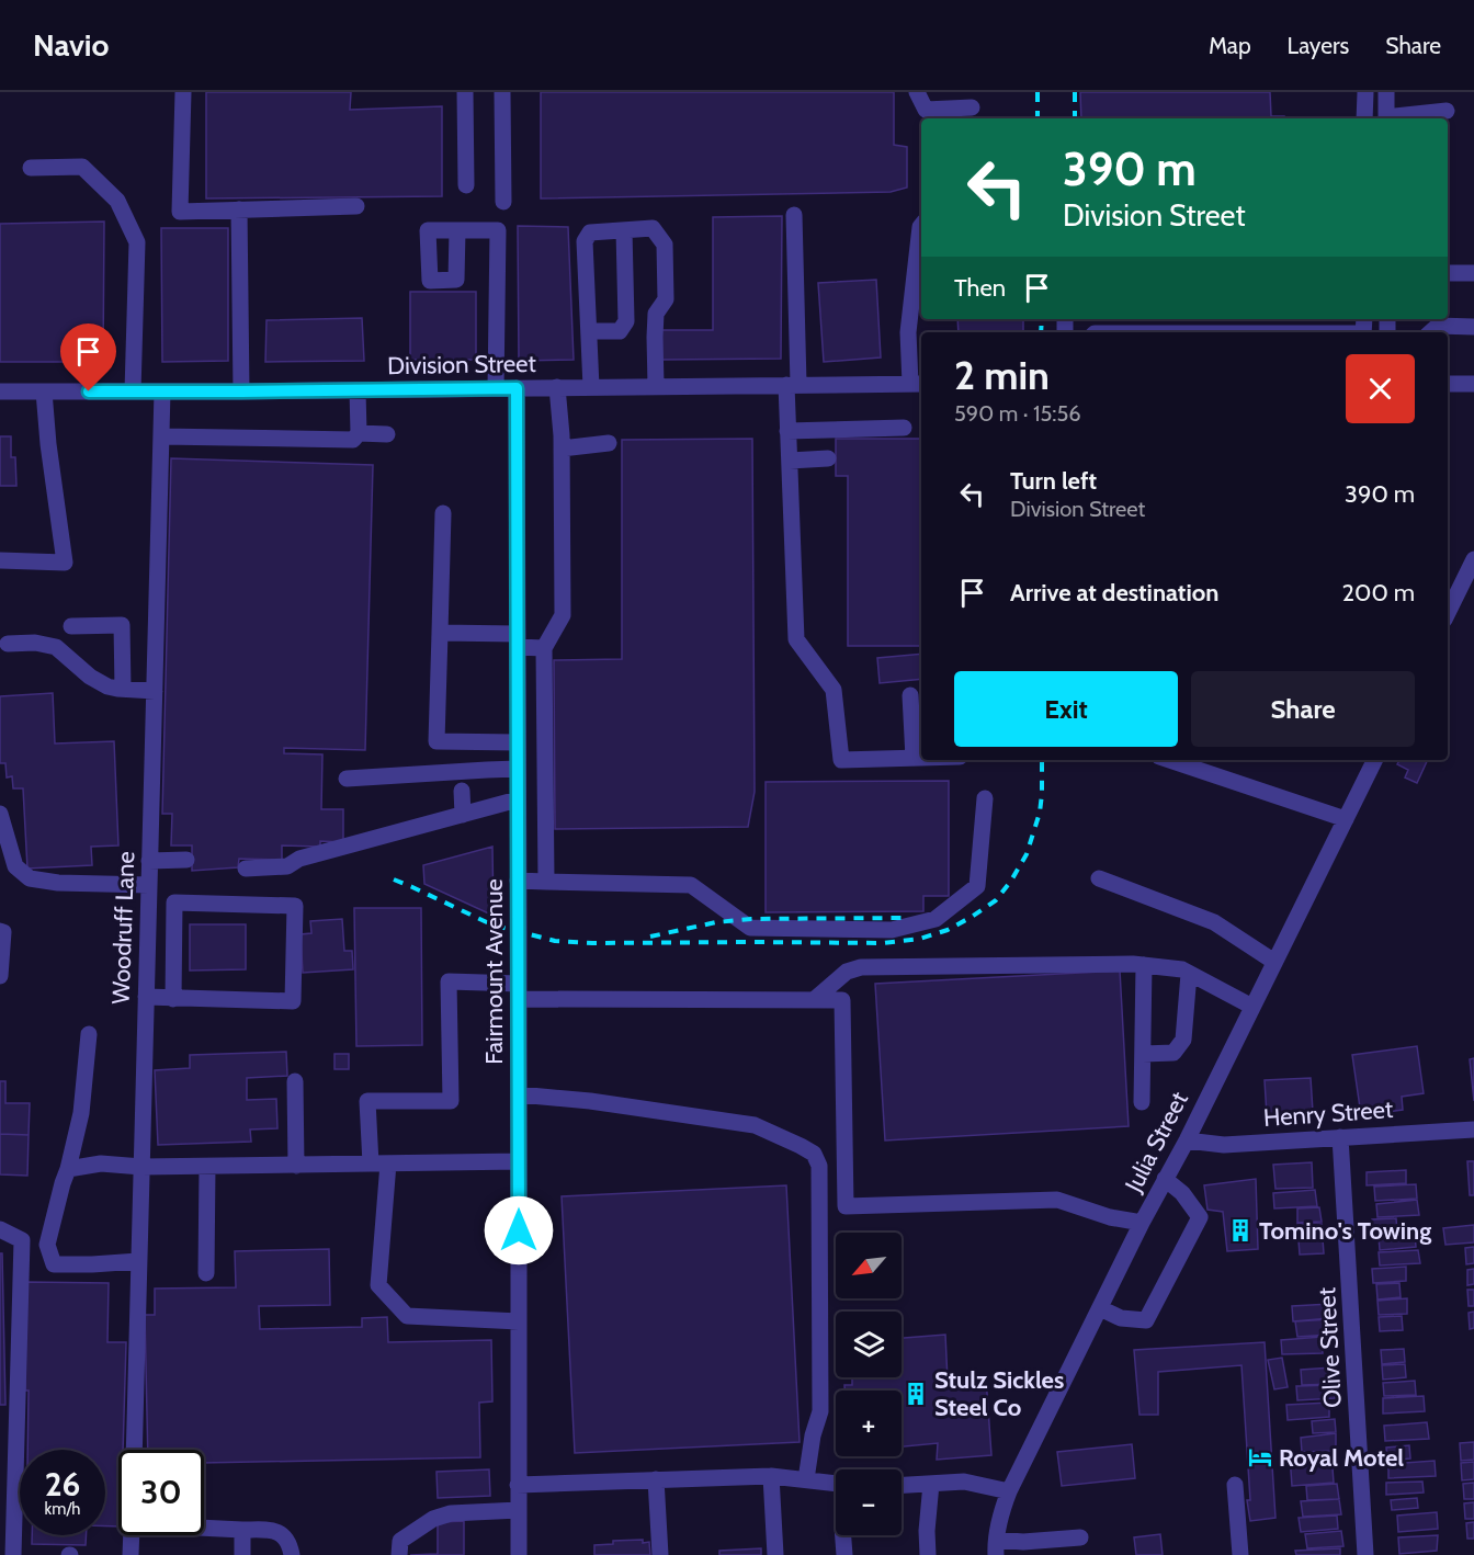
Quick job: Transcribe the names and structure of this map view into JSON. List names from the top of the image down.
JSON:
{
  "streets": {
    "street": [
      "Division Street",
      "Woodruff Lane",
      "Fairmount Avenue",
      "Henry Street",
      "Julia Street",
      "Olive Street"
    ]
  },
  "crossings": [
    ["Division Street", "Woodruff Lane"],
    ["Division Street", "Fairmount Avenue"],
    ["Henry Street", "Julia Street"],
    ["Henry Street", "Olive Street"]
  ],
  "places": {
    "building": ["Tomino's Towing", "Stulz Sickles Steel Co"],
    "hotel": ["Royal Motel"]
  },
  "north": "bottom left",
  "page": {
    "header": "Navio",
    "nav": ["Map", "Layers", "Share"],
    "turn": ["390 m", "Division Street"],
    "then": "Then",
    "heading": ["2 min", "590 m · 15:56"],
    "list": [
      {
        "name": "Turn left",
        "note": "Division Street",
        "value": "390 m"
      },
      {
        "name": "Arrive at destination",
        "value": "200 m"
      }
    ],
    "buttons": ["Exit", "Share"],
    "map_buttons": ["+", "−"],
    "speed": "26 km/h",
    "limit": "30"
  }
}
